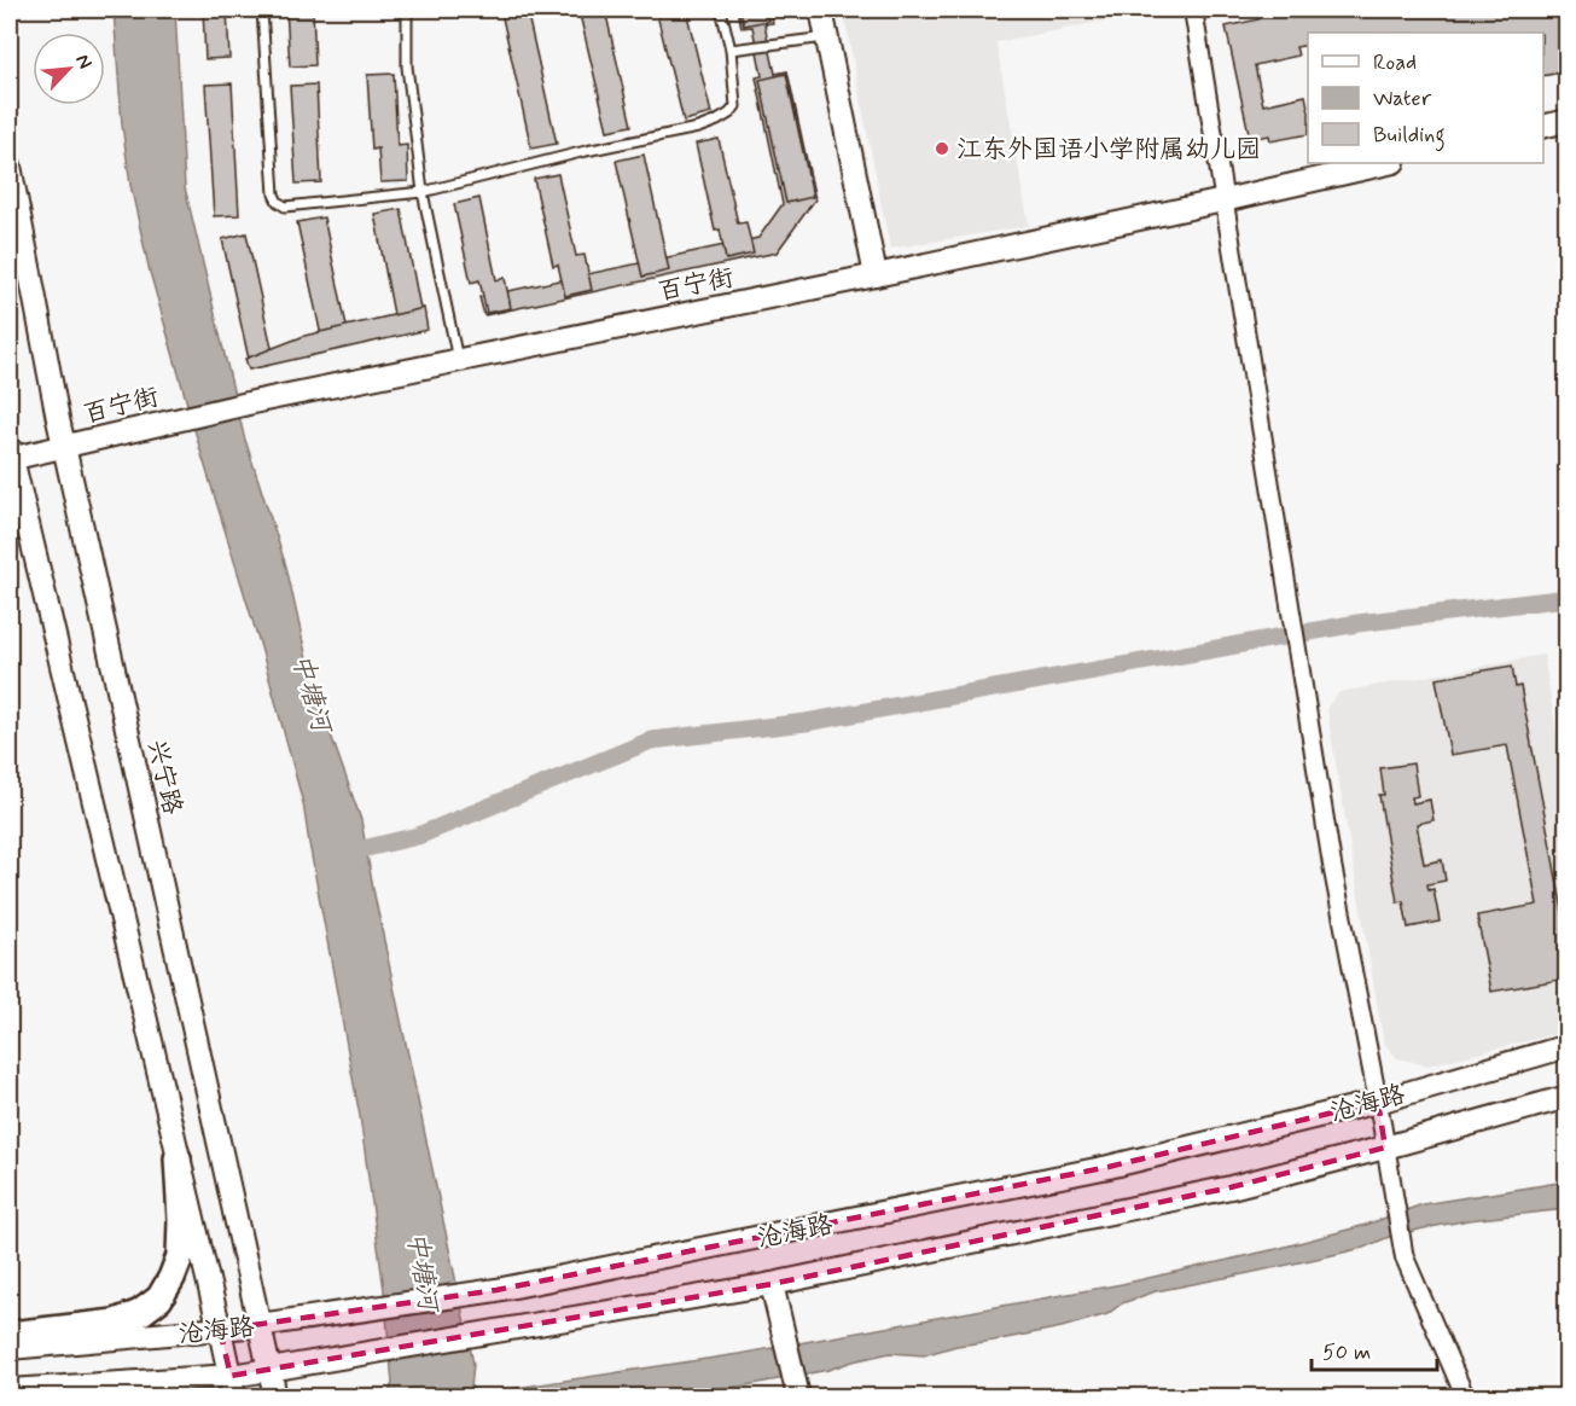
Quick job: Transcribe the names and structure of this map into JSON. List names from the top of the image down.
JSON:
{
  "streets": {
    "main road": ["百宁街", "兴宁路", "沧海路"]
  },
  "crossings": [
    ["百宁街", "兴宁路"],
    ["兴宁路", "沧海路"]
  ],
  "water": ["中塘河"],
  "places": ["江东外国语小学附属幼儿园"],
  "legend": ["Road", "Water", "Building"],
  "scale_bar": "50 m",
  "north": "top right"
}
